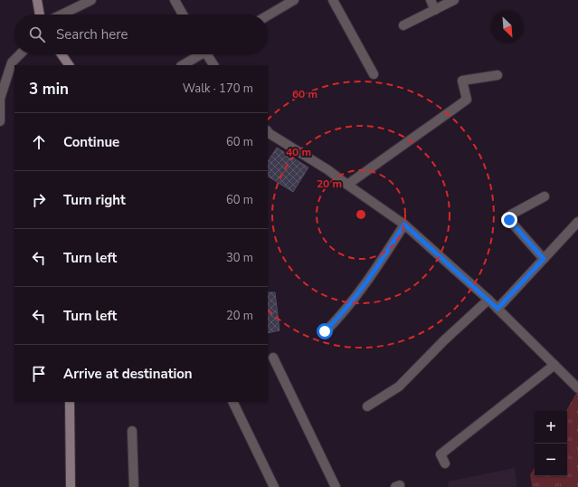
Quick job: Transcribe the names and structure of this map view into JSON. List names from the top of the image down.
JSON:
{
  "north": "bottom right",
  "page": {
    "search": "Search here",
    "heading": ["3 min", "Walk · 170 m"],
    "list": [
      ["Continue", "60 m"],
      ["Turn right", "60 m"],
      ["Turn left", "30 m"],
      ["Turn left", "20 m"],
      "Arrive at destination"
    ],
    "map_buttons": ["+", "−"]
  },
  "rings": ["60 m", "40 m", "20 m"]
}
